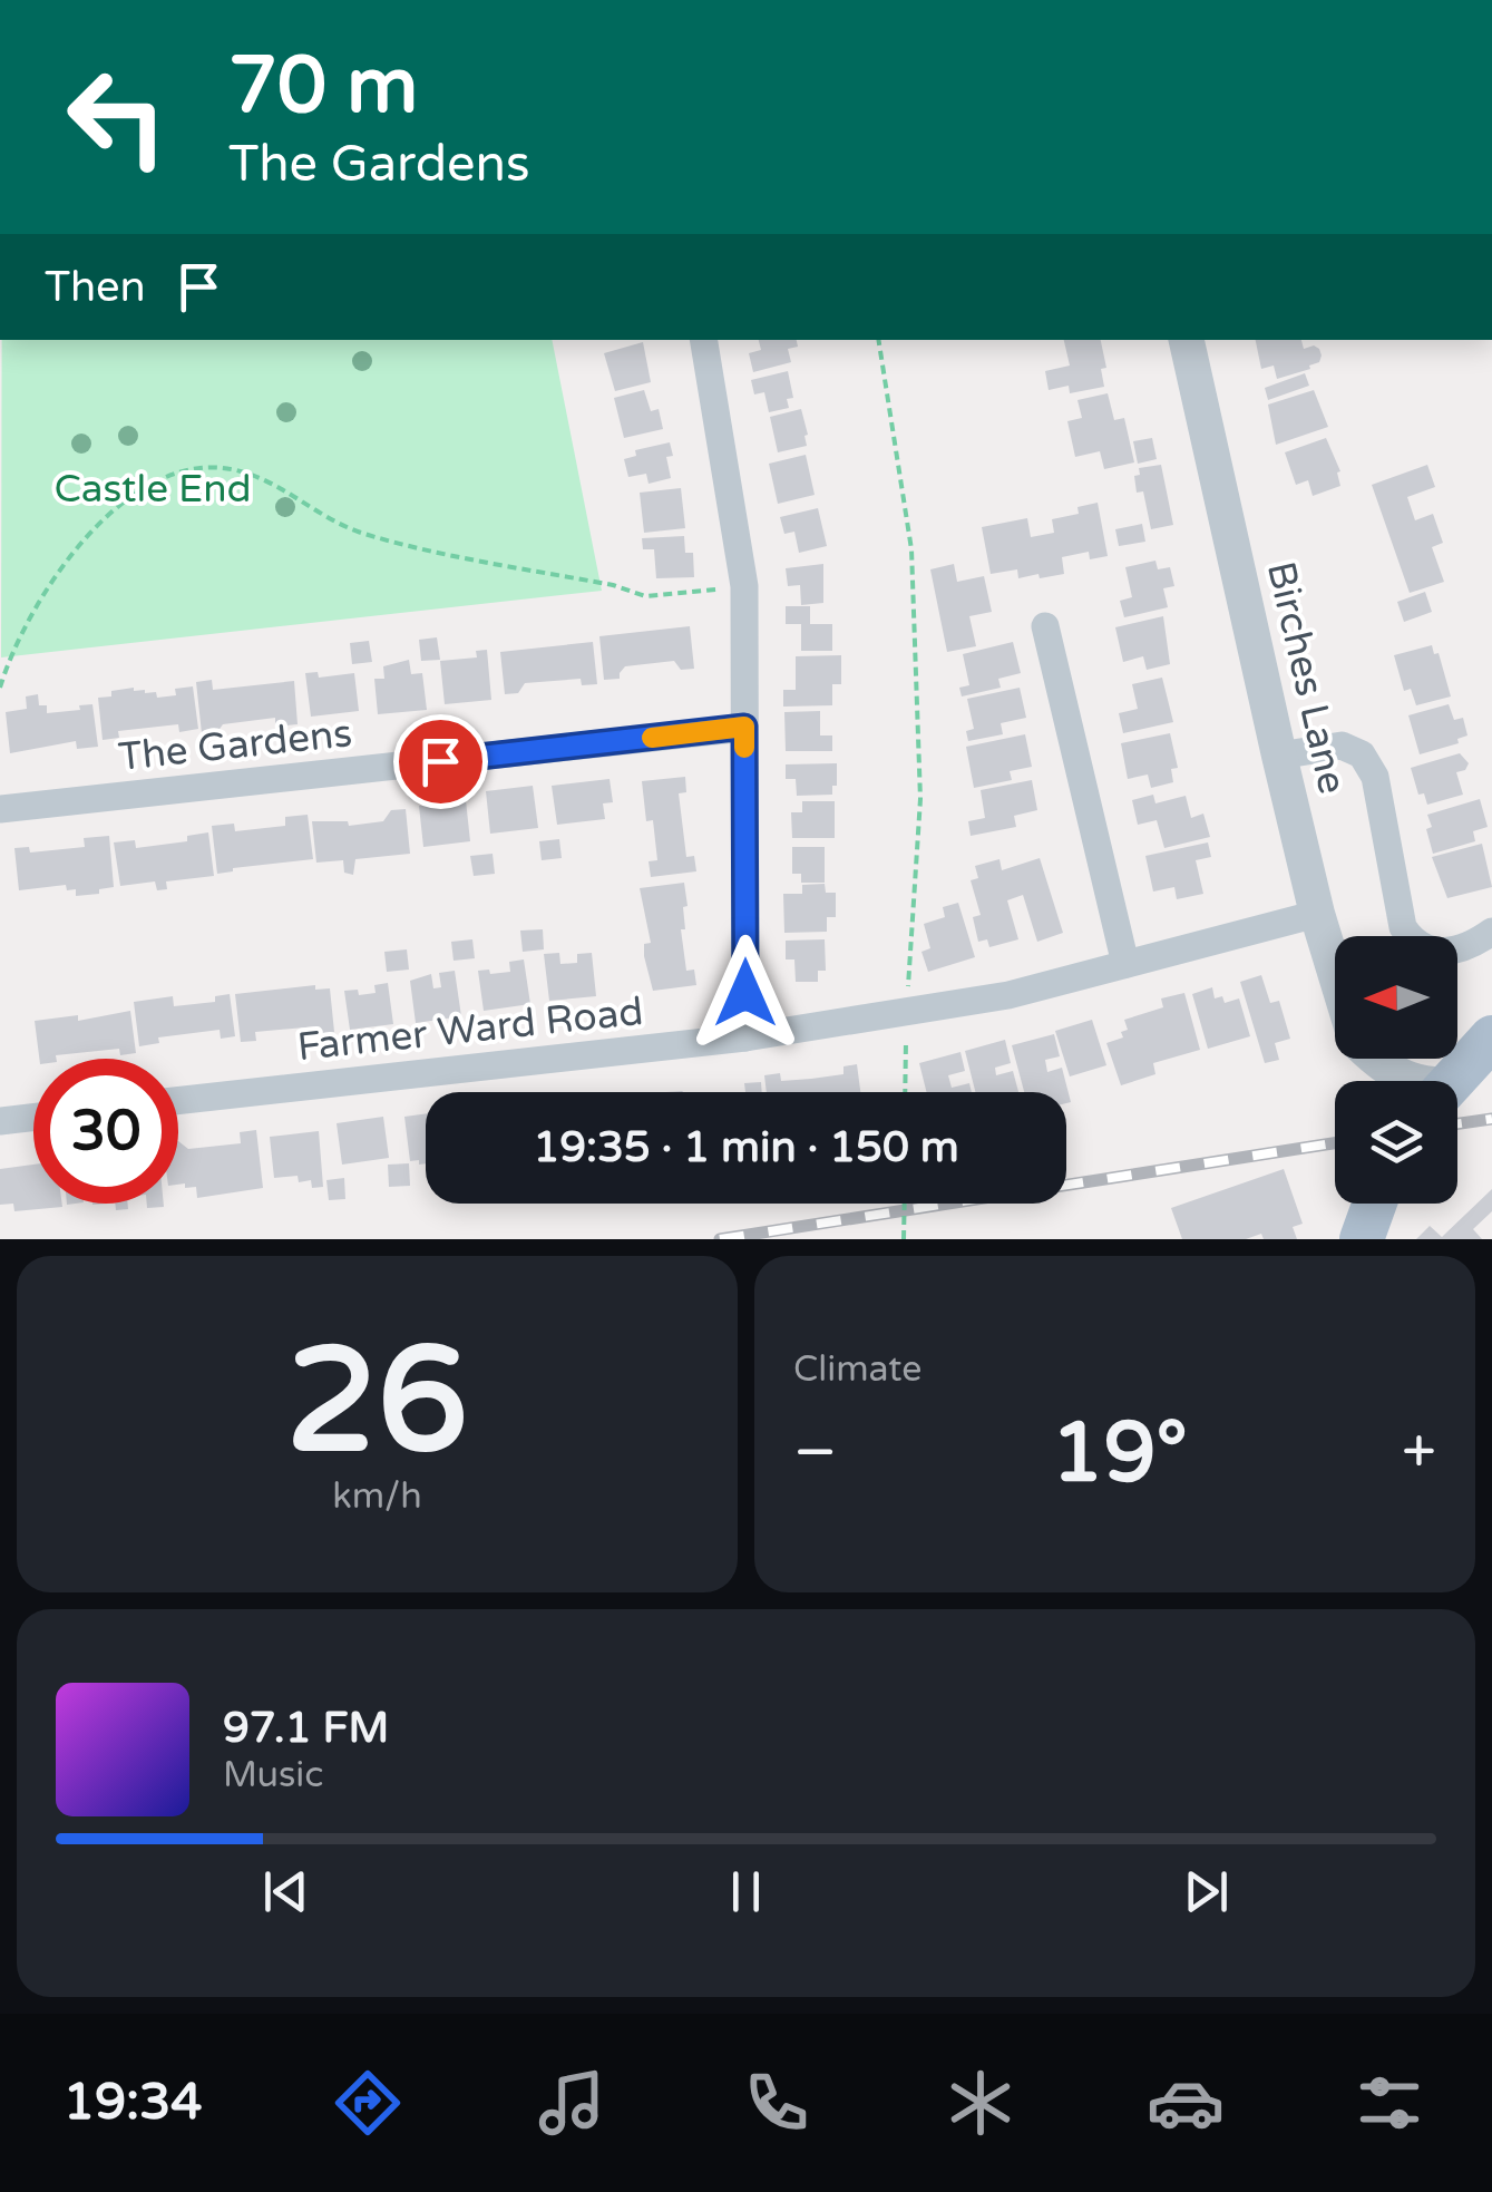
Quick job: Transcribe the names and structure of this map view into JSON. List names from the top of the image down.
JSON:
{
  "streets": {
    "street": ["Birches Lane", "The Gardens", "Farmer Ward Road"]
  },
  "crossings": [
    ["Birches Lane", "Farmer Ward Road"]
  ],
  "parks": ["Castle End"],
  "north": "left",
  "page": {
    "turn": ["70 m", "The Gardens"],
    "then": "Then",
    "limit": "30",
    "trip": "19:35 · 1 min · 150 m",
    "tile": [
      ["26", "km/h"],
      "Climate"
    ],
    "heat": ["−", "19°", "+"],
    "song": ["97.1 FM", "Music"],
    "tabs": "19:34"
  }
}
